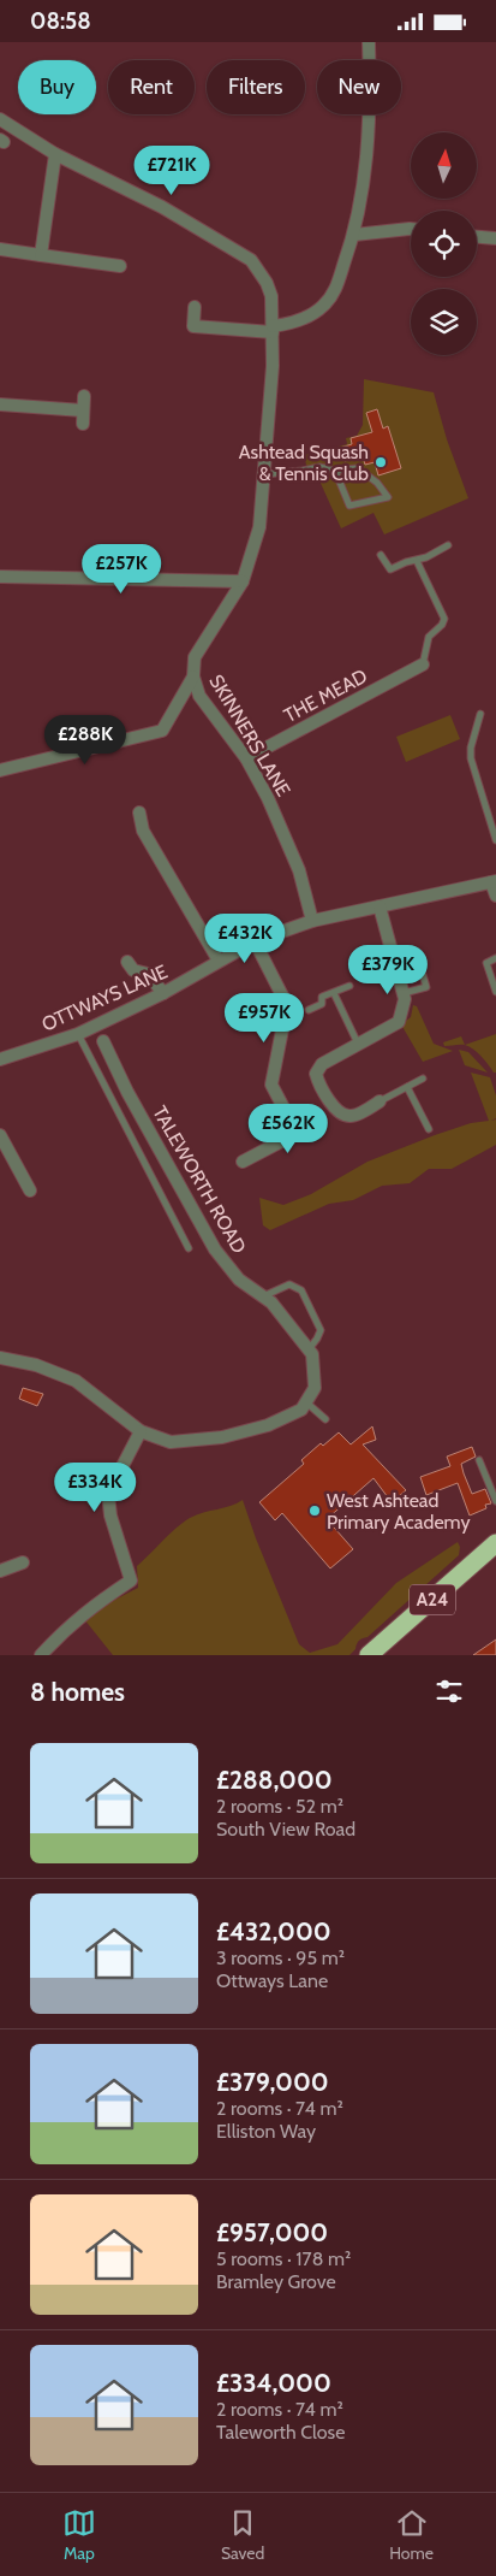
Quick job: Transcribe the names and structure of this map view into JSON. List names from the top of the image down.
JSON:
{
  "streets": {
    "highway": ["A24"],
    "street": [
      "THE MEAD",
      "SKINNERS LANE",
      "OTTWAYS LANE",
      "TALEWORTH ROAD"
    ]
  },
  "crossings": [
    ["THE MEAD", "SKINNERS LANE"],
    ["SKINNERS LANE", "OTTWAYS LANE"]
  ],
  "places": ["Ashtead Squash & Tennis Club", "West Ashtead Primary Academy"],
  "north": "top",
  "page": {
    "status": "08:58",
    "chip": [
      "Buy",
      "Rent",
      "Filters",
      "New"
    ],
    "price": [
      "£721K",
      "£257K",
      "£288K",
      "£432K",
      "£379K",
      "£957K",
      "£562K",
      "£334K"
    ],
    "heading": "8 homes",
    "list": [
      {
        "name": "£288,000",
        "note": "2 rooms · 52 m² · South View Road"
      },
      {
        "name": "£432,000",
        "note": "3 rooms · 95 m² · Ottways Lane"
      },
      {
        "name": "£379,000",
        "note": "2 rooms · 74 m² · Elliston Way"
      },
      {
        "name": "£957,000",
        "note": "5 rooms · 178 m² · Bramley Grove"
      },
      {
        "name": "£334,000",
        "note": "2 rooms · 74 m² · Taleworth Close"
      }
    ],
    "tabs": ["Map", "Saved", "Home"]
  }
}
